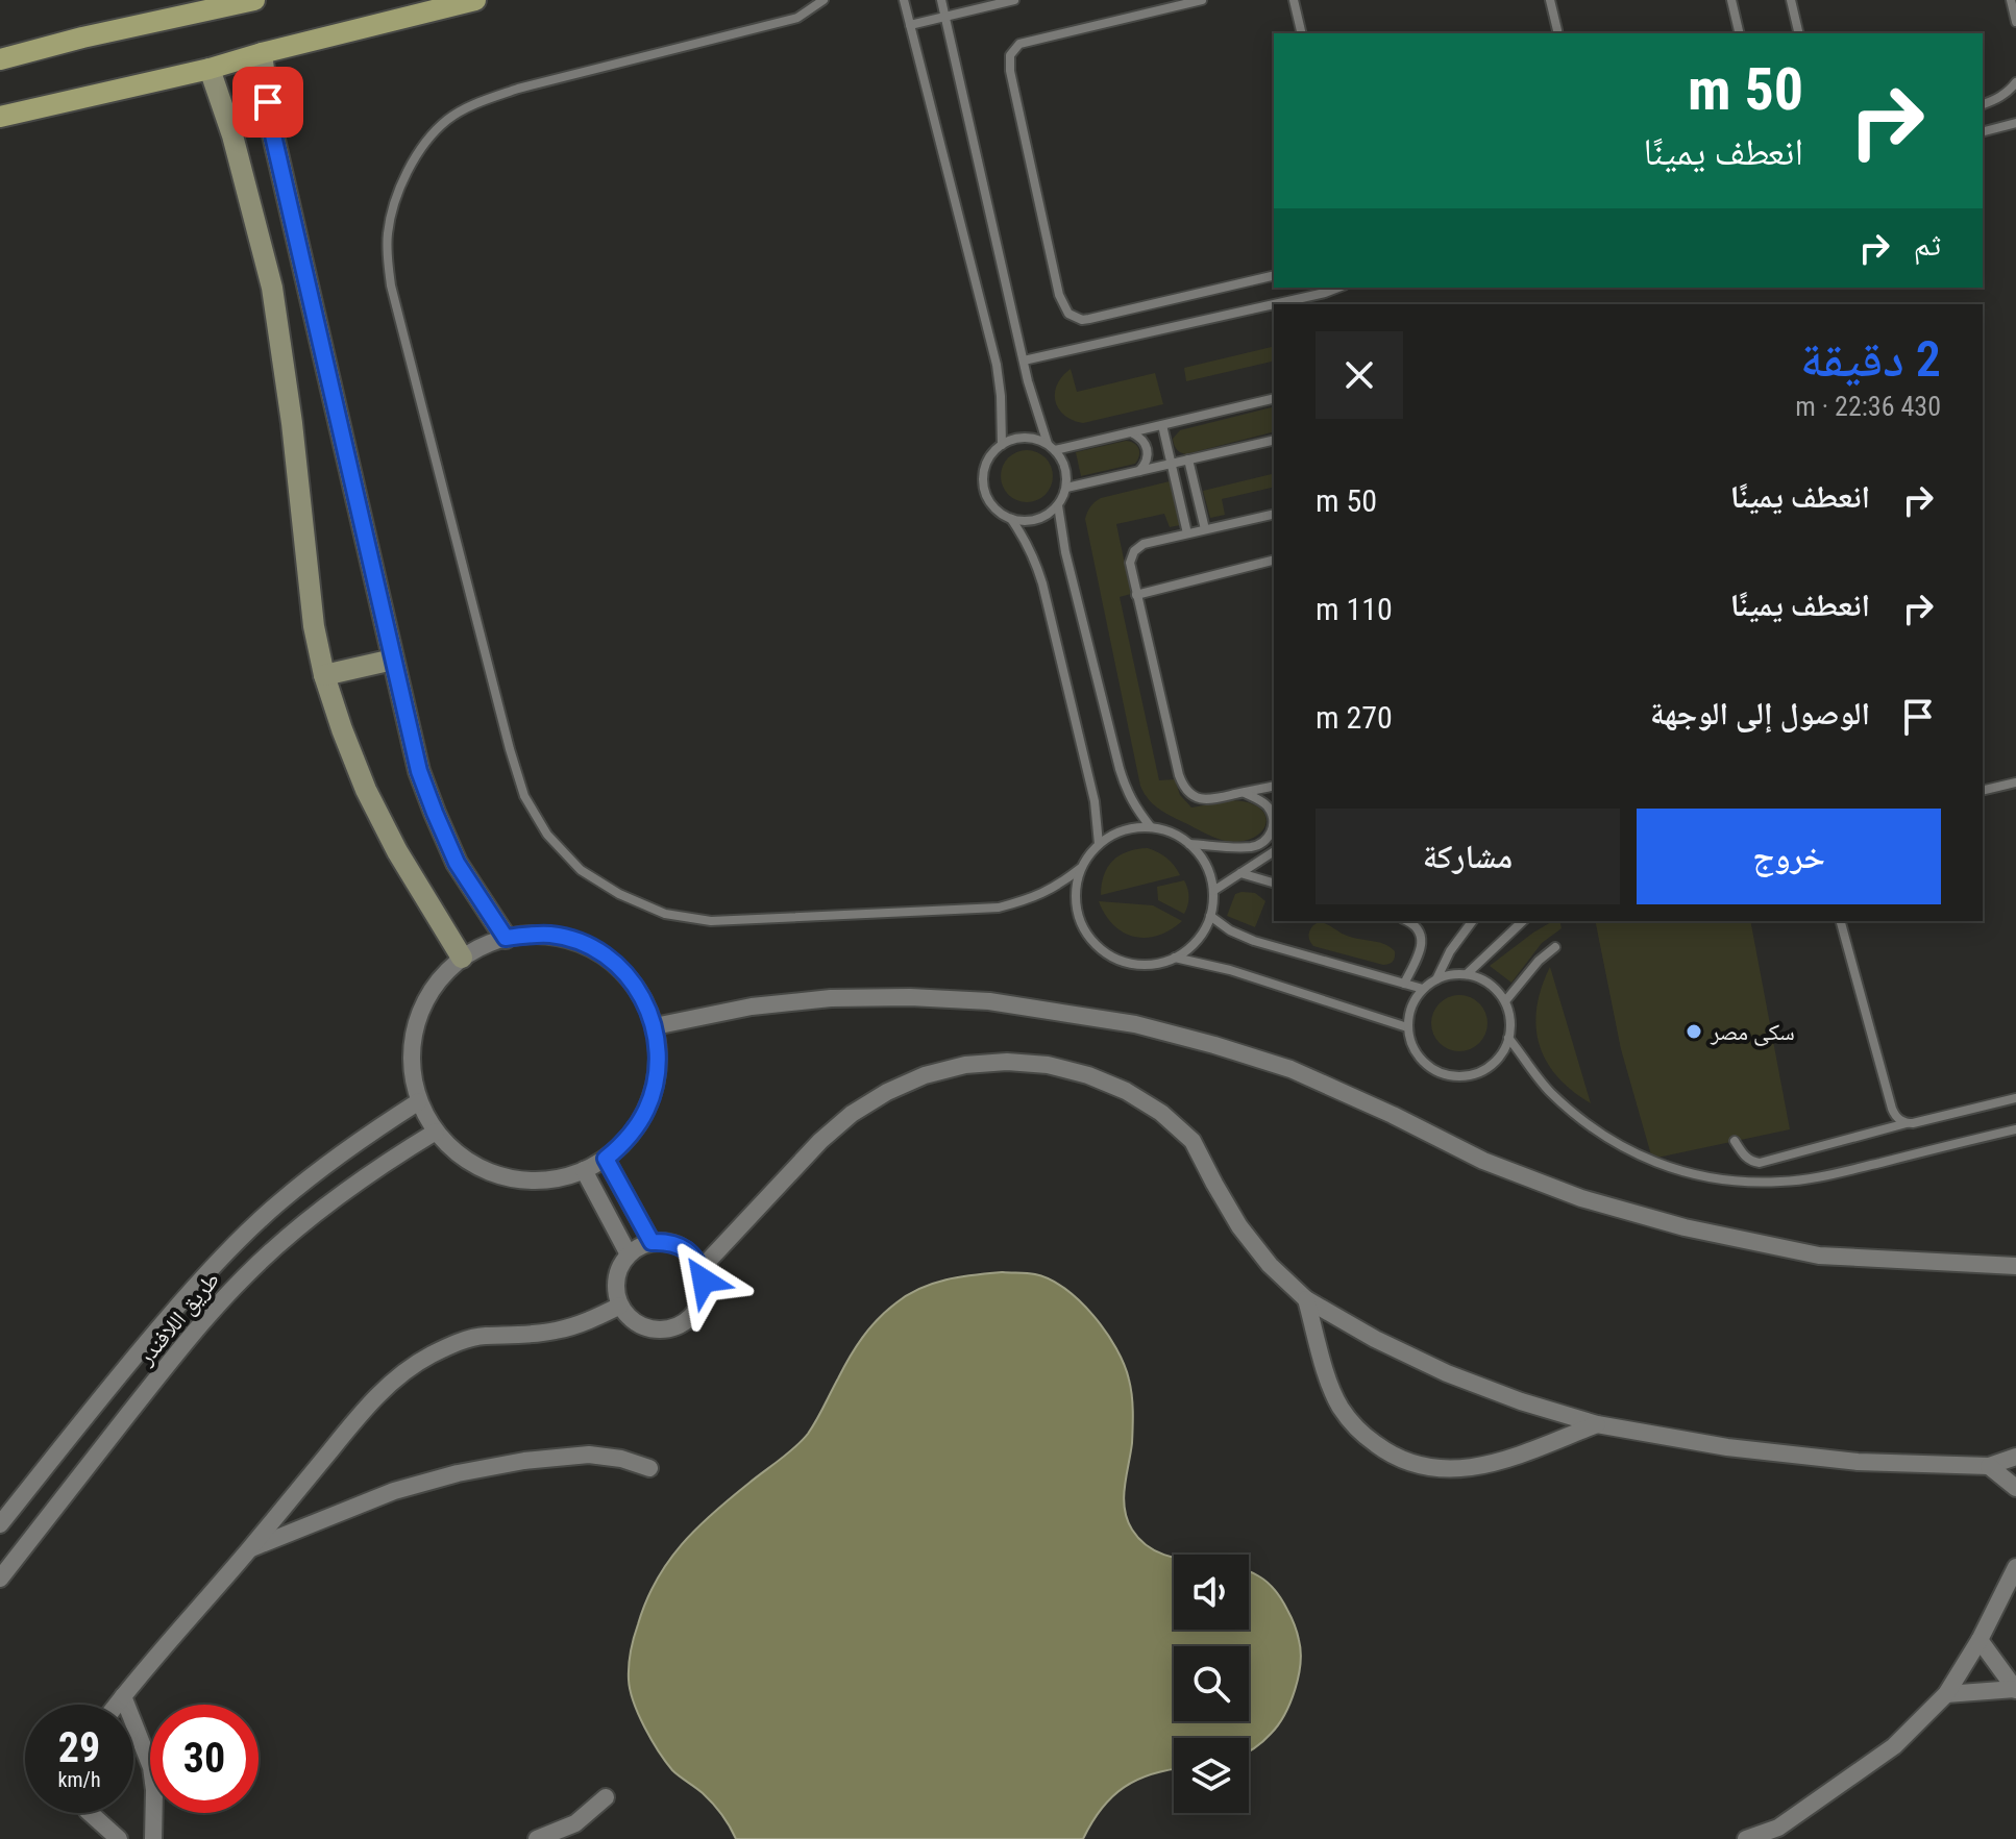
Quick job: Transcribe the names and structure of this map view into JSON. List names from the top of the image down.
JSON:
{
  "streets": {
    "street": ["طريق اللافندر"]
  },
  "places": ["سكى مصر"],
  "page": {
    "turn": ["50 m", "انعطف يمينًا"],
    "then": "ثم",
    "heading": ["2 دقيقة", "430 m · 22:36"],
    "list": [
      {
        "name": "انعطف يمينًا",
        "value": "50 m"
      },
      {
        "name": "انعطف يمينًا",
        "value": "110 m"
      },
      {
        "name": "الوصول إلى الوجهة",
        "value": "270 m"
      }
    ],
    "buttons": ["خروج", "مشاركة"],
    "speed": "29 km/h",
    "limit": "30"
  }
}
